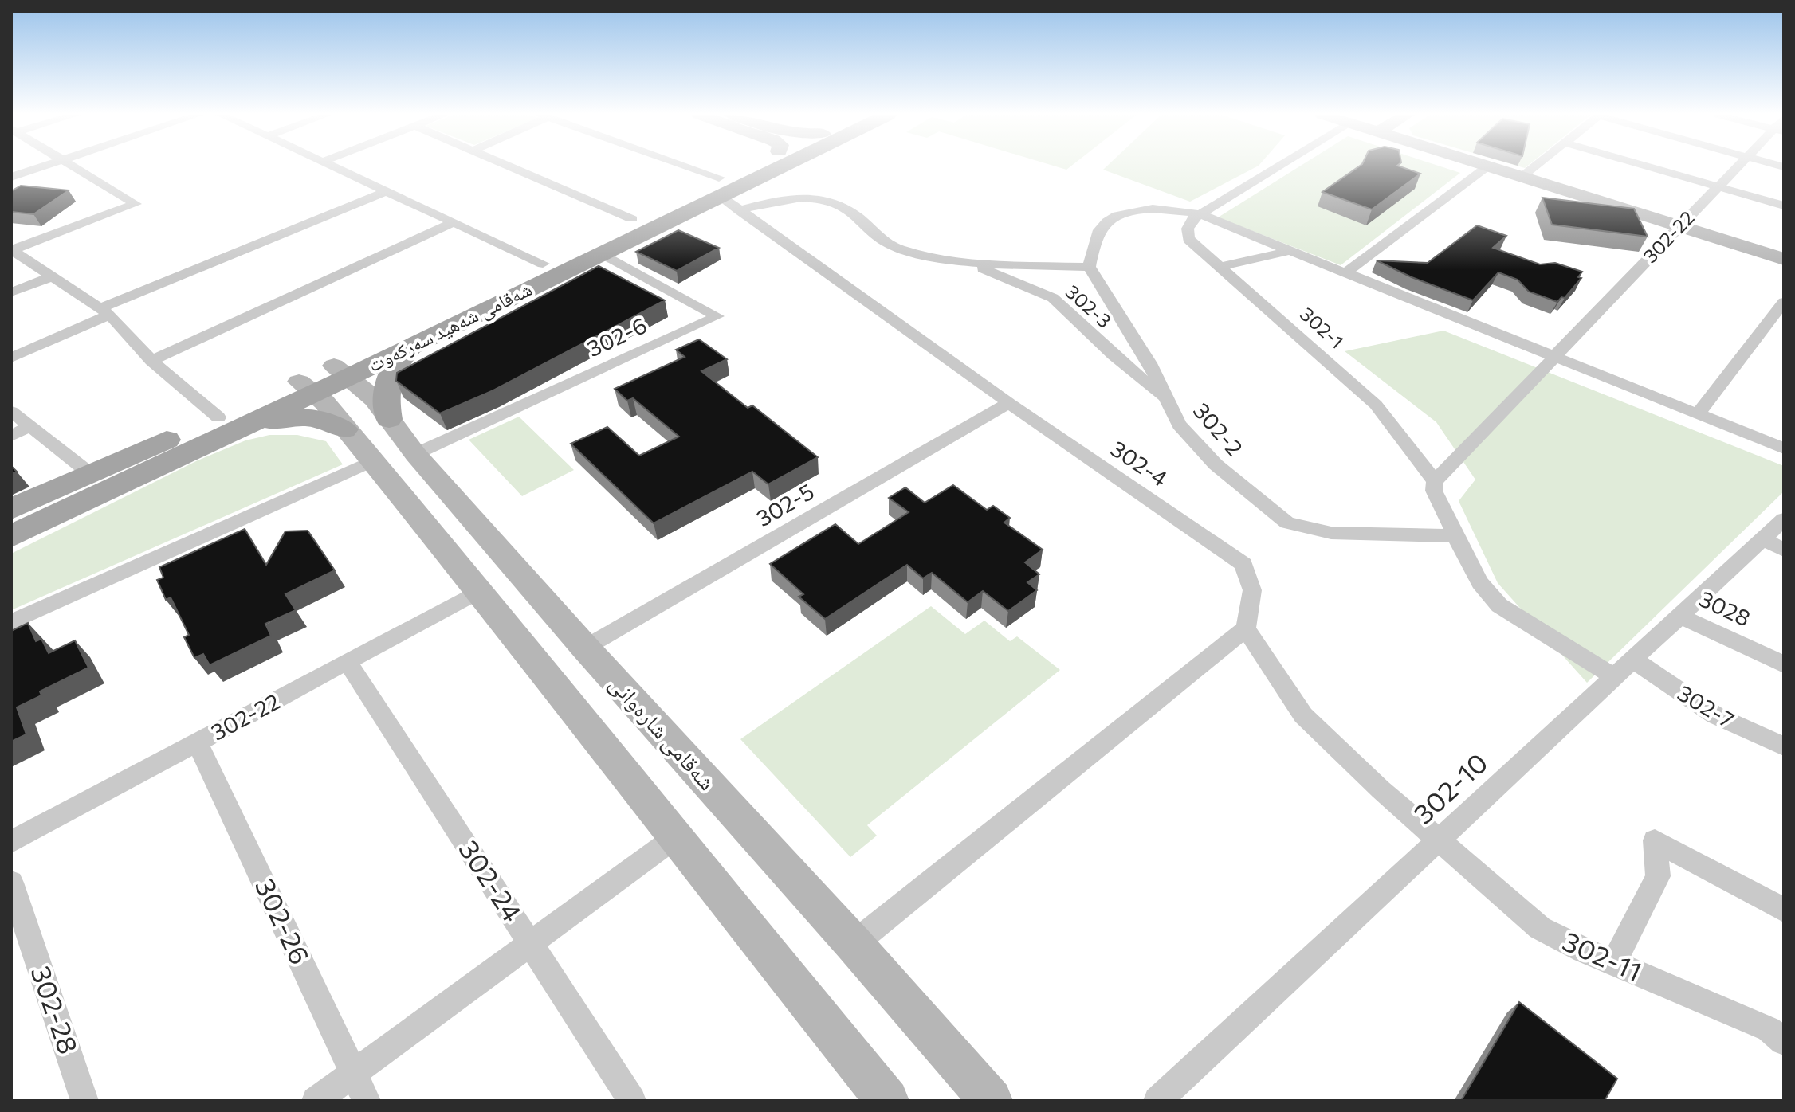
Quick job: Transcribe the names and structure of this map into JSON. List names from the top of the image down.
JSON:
{
  "streets": {
    "main road": ["شەقامی شەهید سەرکەوت", "شەقامی شارەوانی"],
    "street": [
      "302-22",
      "302-3",
      "302-1",
      "302-6",
      "302-2",
      "302-4",
      "302-5",
      "3028",
      "302-7",
      "302-10",
      "302-24",
      "302-26",
      "302-11",
      "302-28"
    ]
  },
  "crossings": [
    ["302-22", "302-1"],
    ["302-22", "302-24"],
    ["302-22", "302-26"],
    ["302-3", "302-2"],
    ["شەقامی شەهید سەرکەوت", "302-6"],
    ["شەقامی شەهید سەرکەوت", "302-4"],
    ["شەقامی شەهید سەرکەوت", "شەقامی شارەوانی"],
    ["302-1", "302-2"],
    ["302-1", "302-10"],
    ["302-6", "شەقامی شارەوانی"],
    ["302-4", "302-5"],
    ["302-5", "شەقامی شارەوانی"],
    ["3028", "302-10"],
    ["302-7", "302-10"],
    ["302-10", "302-11"]
  ]
}
